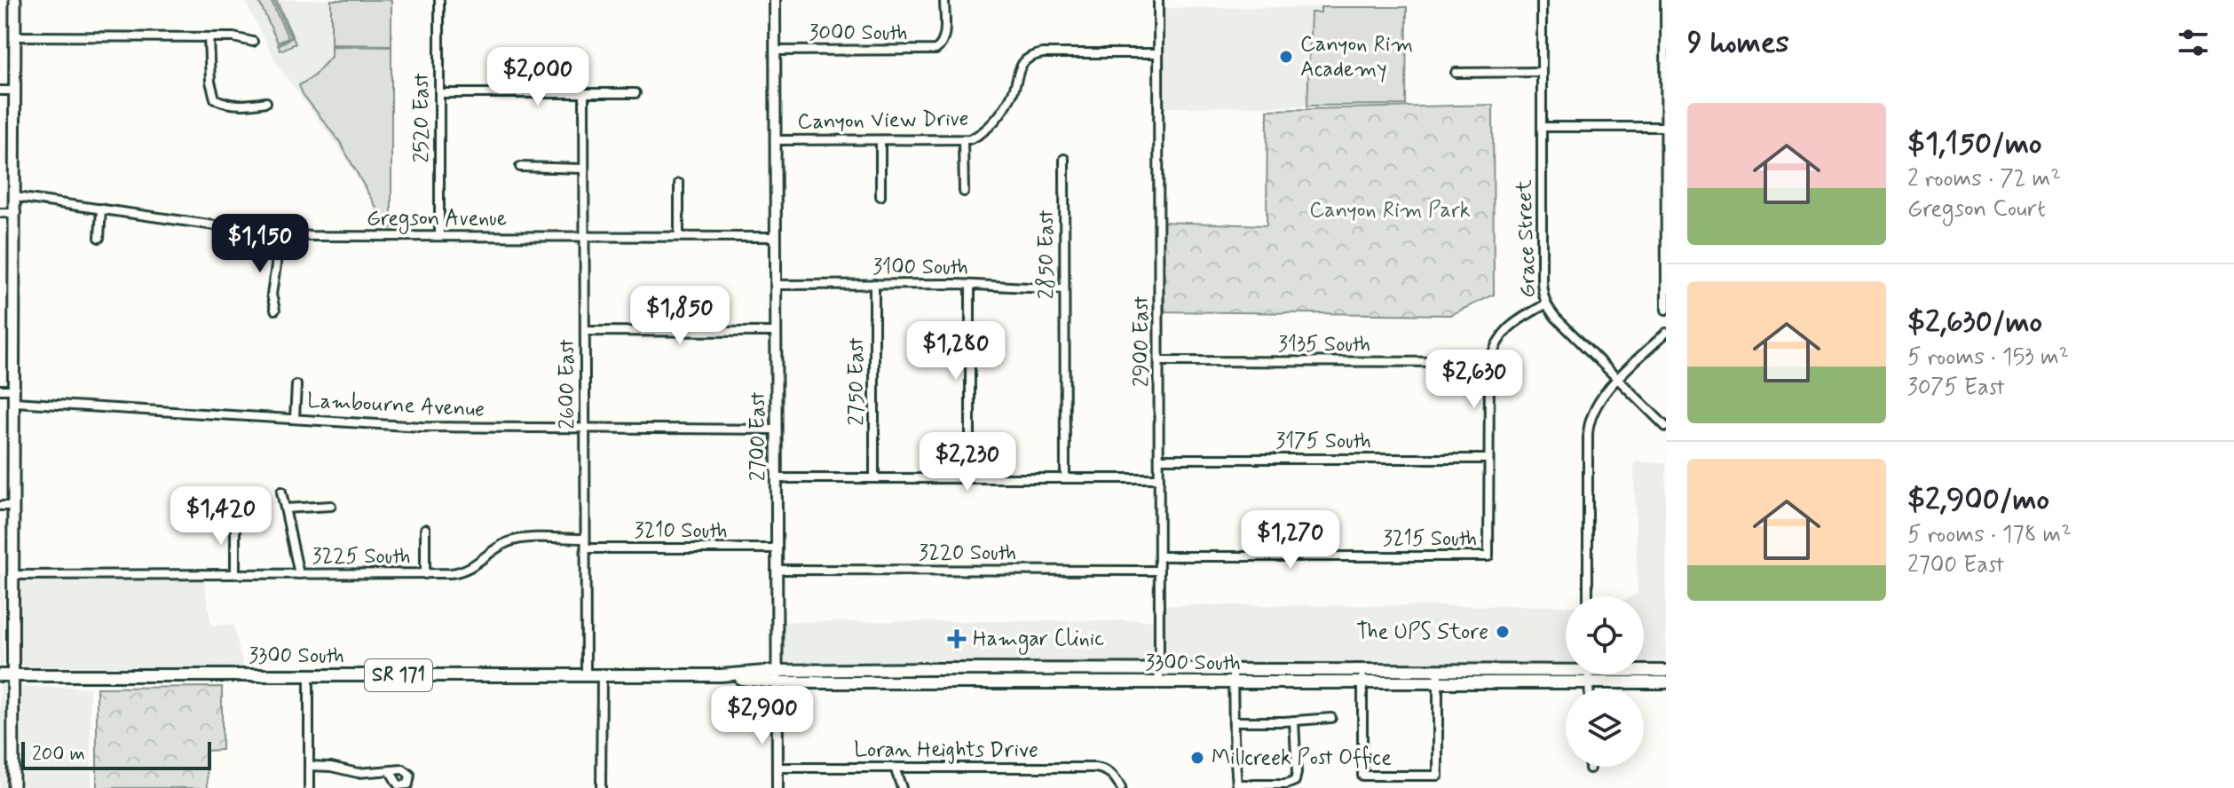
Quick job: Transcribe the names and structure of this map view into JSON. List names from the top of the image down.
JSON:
{
  "streets": {
    "main road": ["3300 South", "SR 171"],
    "street": [
      "3000 South",
      "2520 East",
      "Canyon View Drive",
      "Gregson Avenue",
      "Grace Street",
      "2850 East",
      "3100 South",
      "2900 East",
      "3135 South",
      "2750 East",
      "2600 East",
      "Lambourne Avenue",
      "2700 East",
      "3175 South",
      "3210 South",
      "3215 South",
      "3220 South",
      "3225 South",
      "Loran Heights Drive"
    ]
  },
  "crossings": [
    ["3000 South", "2700 East"],
    ["2520 East", "Gregson Avenue"],
    ["Canyon View Drive", "2900 East"],
    ["Canyon View Drive", "2700 East"],
    ["Gregson Avenue", "2600 East"],
    ["Gregson Avenue", "2700 East"],
    ["2850 East", "3100 South"],
    ["3100 South", "2750 East"],
    ["3100 South", "2700 East"],
    ["2900 East", "3135 South"],
    ["2900 East", "3175 South"],
    ["2900 East", "3215 South"],
    ["2900 East", "3220 South"],
    ["2900 East", "3300 South"],
    ["2600 East", "Lambourne Avenue"],
    ["2600 East", "3210 South"],
    ["2600 East", "3225 South"],
    ["2600 East", "3300 South"],
    ["Lambourne Avenue", "2700 East"],
    ["2700 East", "3210 South"],
    ["2700 East", "3220 South"],
    ["2700 East", "3300 South"],
    ["2700 East", "Loran Heights Drive"],
    ["3175 South", "3215 South"]
  ],
  "parks": ["Canyon Rim Park"],
  "places": {
    "other": ["Canyon Rim Academy", "The UPS Store", "Millcreek Post Office"],
    "health": ["Hamgar Clinic"]
  },
  "scale_bar": "200 m",
  "page": {
    "heading": "9 homes",
    "price": [
      "$2,000",
      "$1,150",
      "$1,850",
      "$1,280",
      "$2,630",
      "$2,230",
      "$1,420",
      "$1,270",
      "$2,900"
    ],
    "list": [
      {
        "name": "$1,150/mo",
        "note": "2 rooms · 72 m² · Gregson Court"
      },
      {
        "name": "$2,630/mo",
        "note": "5 rooms · 153 m² · 3075 East"
      },
      {
        "name": "$2,900/mo",
        "note": "5 rooms · 178 m² · 2700 East"
      }
    ],
    "scale": "200 m"
  }
}
